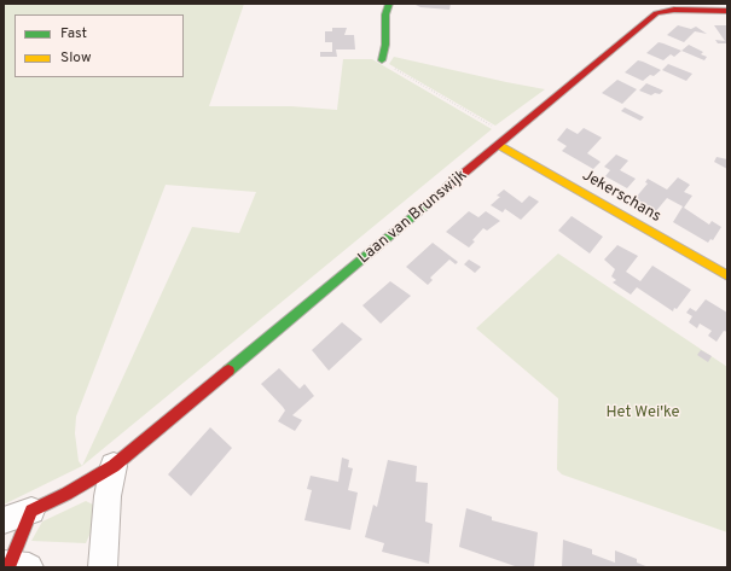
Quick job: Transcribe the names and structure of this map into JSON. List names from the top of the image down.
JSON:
{
  "streets": {
    "street": ["Jekerschans", "Laan van Brunswijk"]
  },
  "crossings": [
    ["Jekerschans", "Laan van Brunswijk"]
  ],
  "parks": ["Het Wei'ke"],
  "legend": ["Fast", "Slow"]
}
